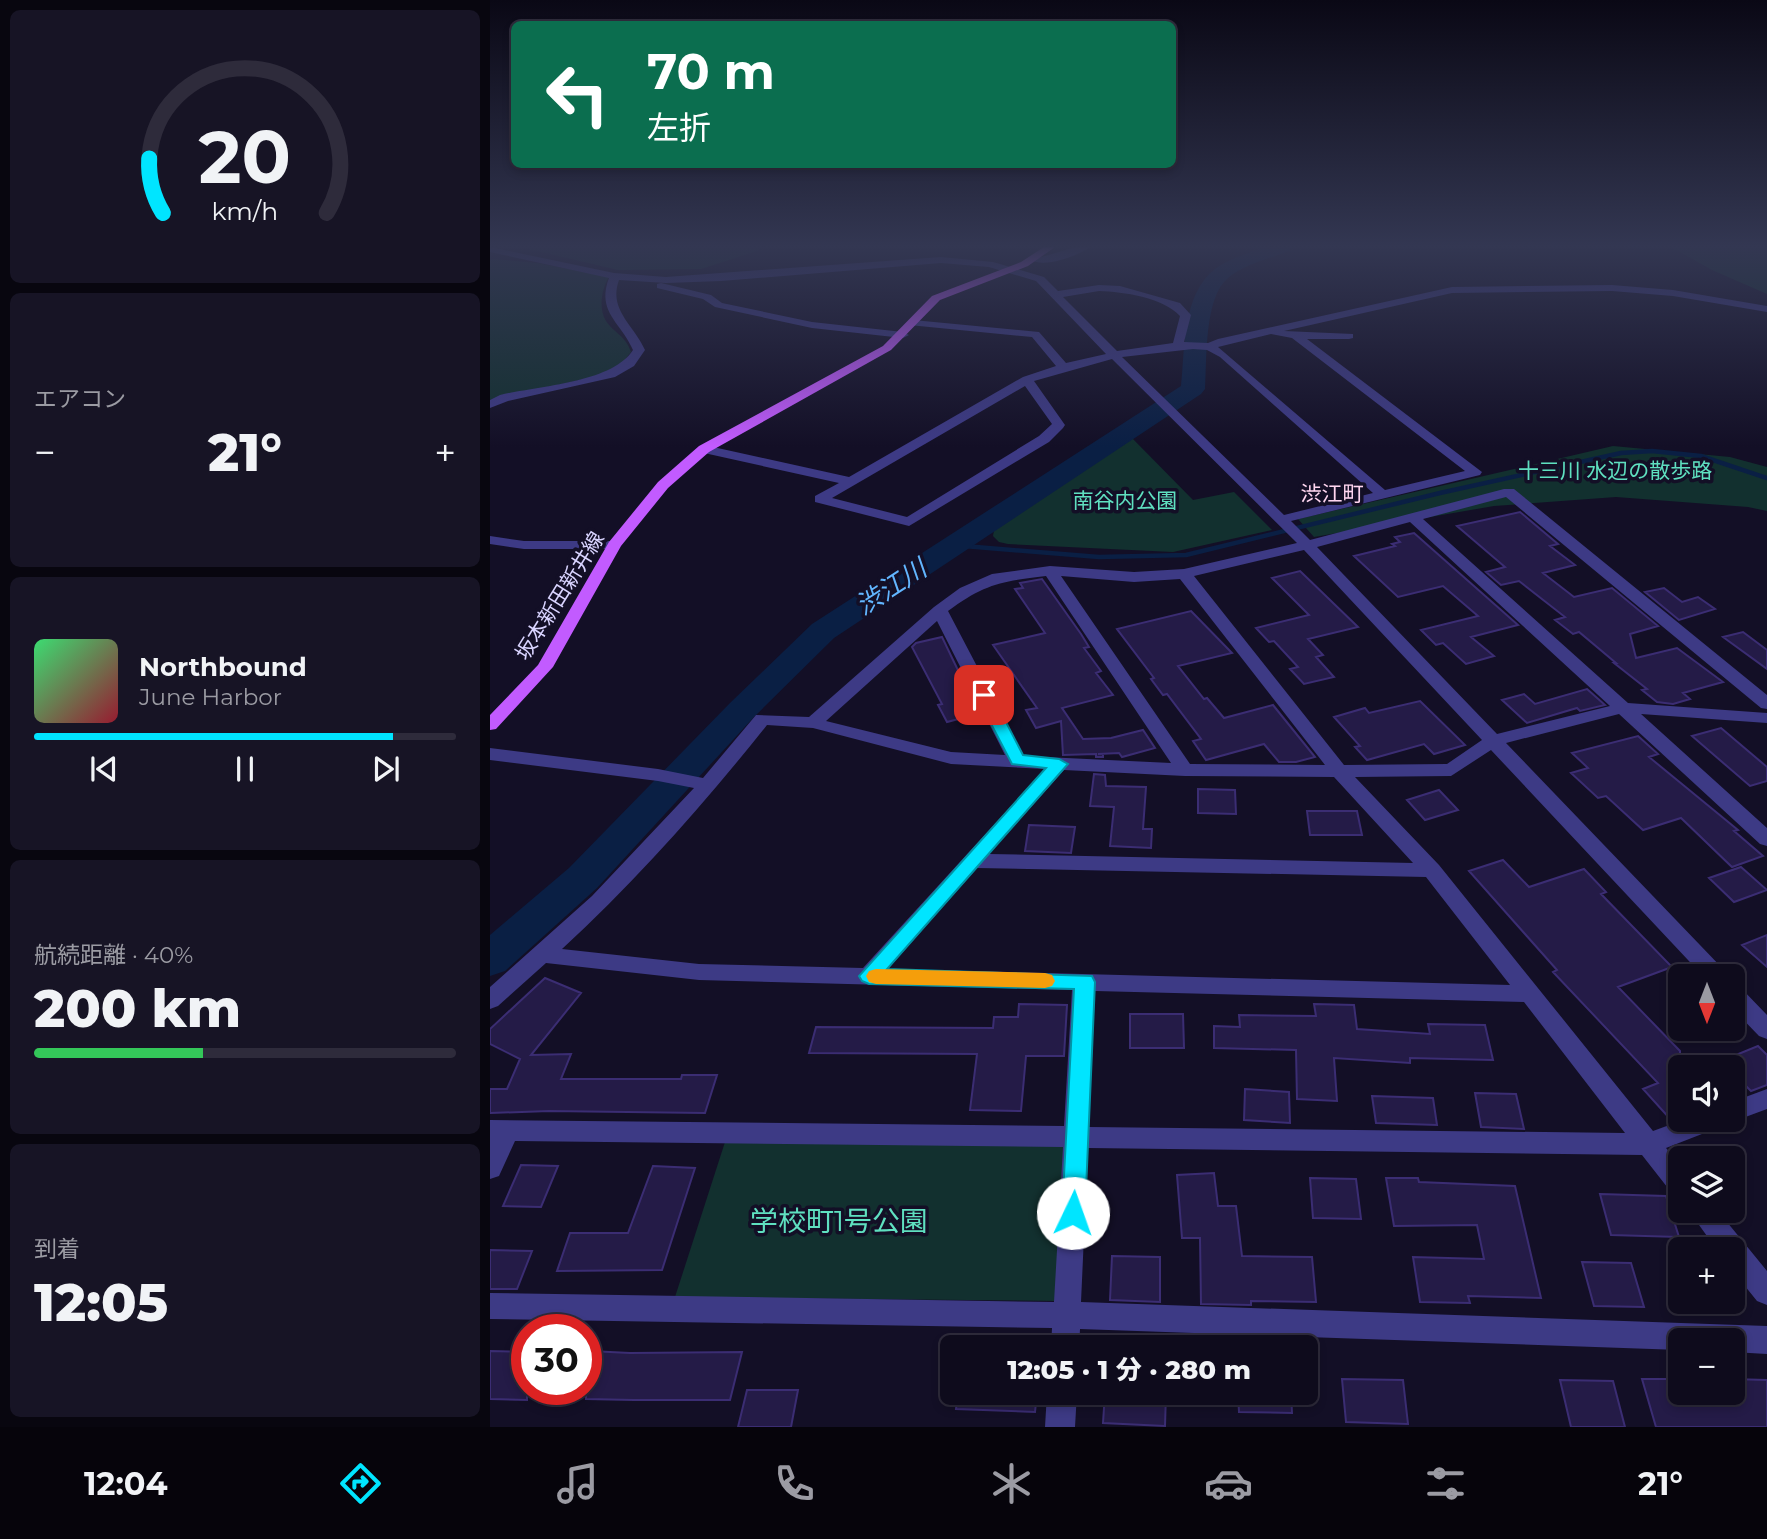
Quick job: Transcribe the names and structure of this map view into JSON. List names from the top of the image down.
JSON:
{
  "streets": {
    "main road": ["坂本新田新井線"]
  },
  "districts": ["渋江町"],
  "water": ["渋江川"],
  "parks": ["十三川 水辺の散歩路", "南谷内公園", "学校町1号公園"],
  "north": "bottom",
  "page": {
    "turn": ["70 m", "左折"],
    "tile": [
      "エアコン",
      ["航続距離 · 40%", "200 km"],
      ["到着", "12:05"]
    ],
    "heat": ["−", "21°", "+"],
    "song": ["Northbound", "June Harbor"],
    "map_buttons": ["+", "−"],
    "limit": "30",
    "trip": "12:05 · 1 分 · 280 m",
    "tabs": ["12:04", "21°"],
    "gauge": ["20", "km/h"]
  }
}
